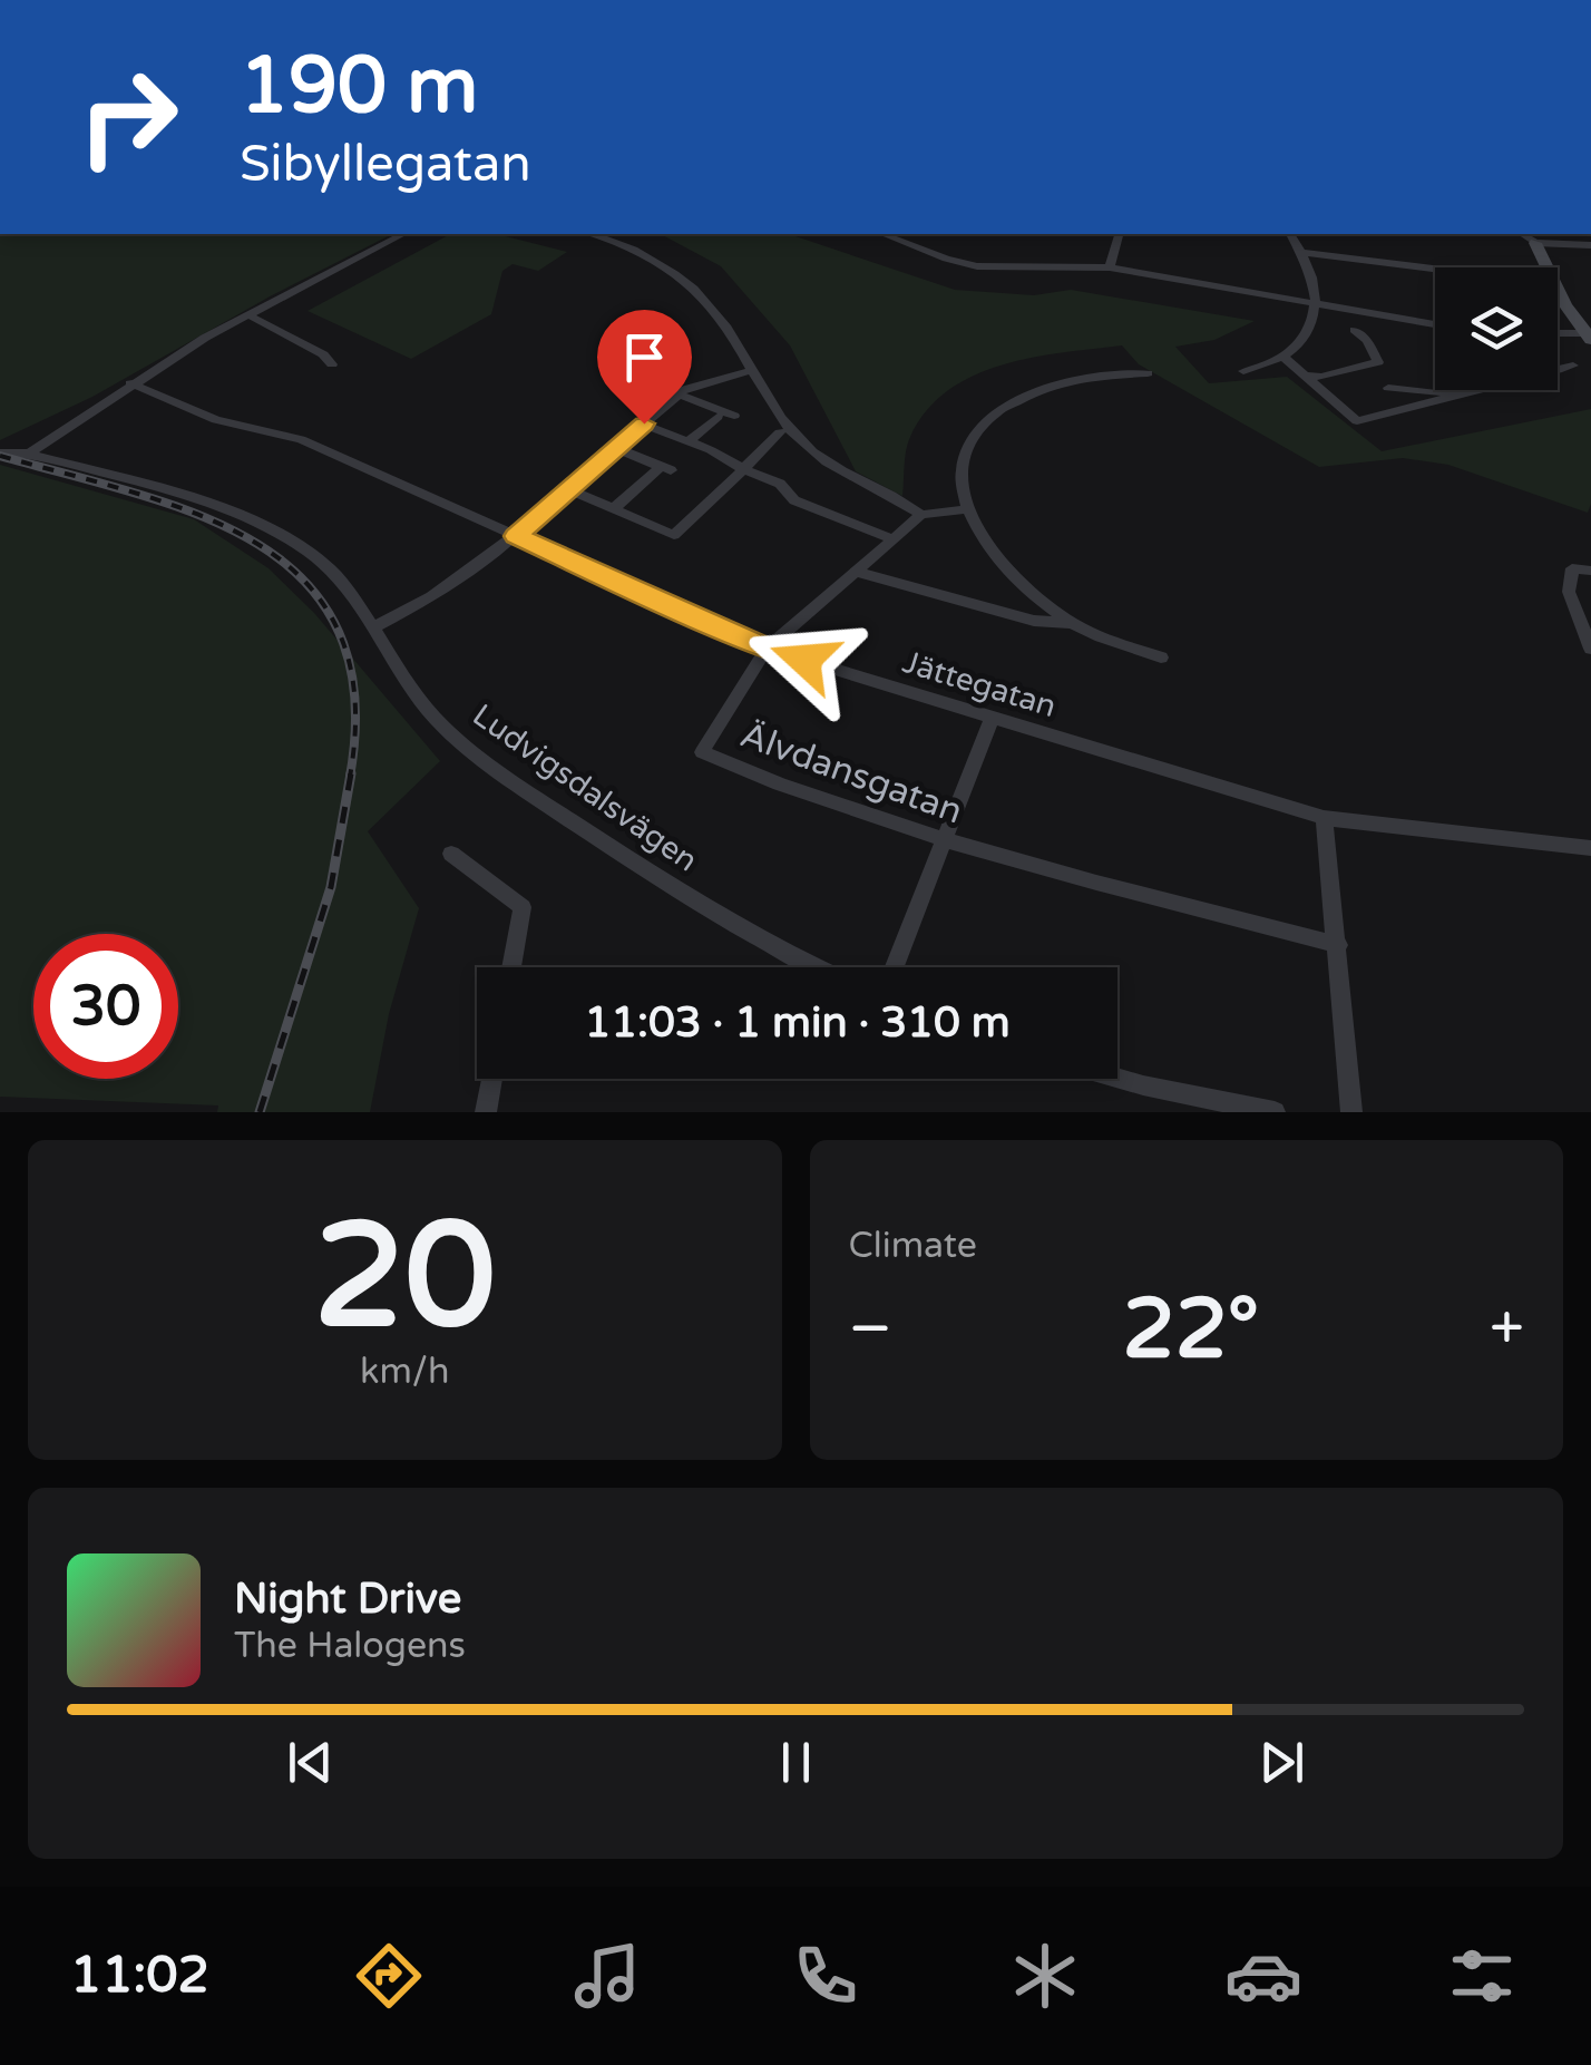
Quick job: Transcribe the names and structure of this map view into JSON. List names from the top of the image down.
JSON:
{
  "streets": {
    "street": ["Jättegatan", "Älvdansgatan", "Ludvigsdalsvägen"]
  },
  "crossings": [
    ["Jättegatan", "Älvdansgatan"]
  ],
  "page": {
    "turn": ["190 m", "Sibyllegatan"],
    "limit": "30",
    "trip": "11:03 · 1 min · 310 m",
    "tile": [
      ["20", "km/h"],
      "Climate"
    ],
    "heat": ["−", "22°", "+"],
    "song": ["Night Drive", "The Halogens"],
    "tabs": "11:02"
  }
}
